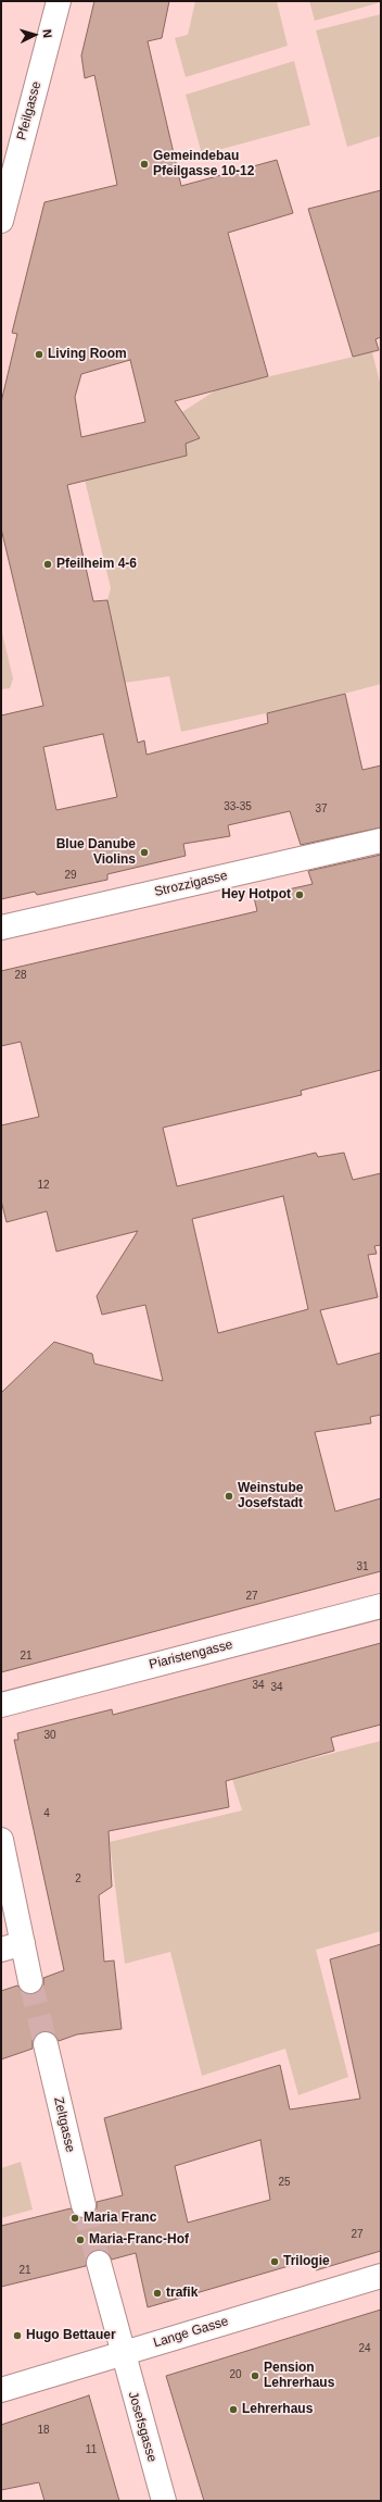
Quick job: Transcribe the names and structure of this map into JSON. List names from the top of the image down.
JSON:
{
  "streets": {
    "street": [
      "Pfeilgasse",
      "Strozzigasse",
      "Piaristengasse",
      "Zeltgasse",
      "Lange Gasse",
      "Josefsgasse"
    ]
  },
  "crossings": [
    ["Lange Gasse", "Josefsgasse"]
  ],
  "places": [
    "Gemeindebau Pfeilgasse 10-12",
    "Living Room",
    "Pfeilheim 4-6",
    "Blue Danube Violins",
    "Hey Hotpot",
    "Weinstube Josefstadt",
    "Maria Franc",
    "Maria-Franc-Hof",
    "Trilogie",
    "trafik",
    "Hugo Bettauer",
    "Pension Lehrerhaus",
    "Lehrerhaus"
  ],
  "house_numbers": [
    "33-35",
    "37",
    "29",
    "28",
    "12",
    "31",
    "27",
    "21",
    "34",
    "34",
    "30",
    "4",
    "2",
    "25",
    "27",
    "21",
    "24",
    "20",
    "18",
    "11"
  ],
  "north": "right"
}
